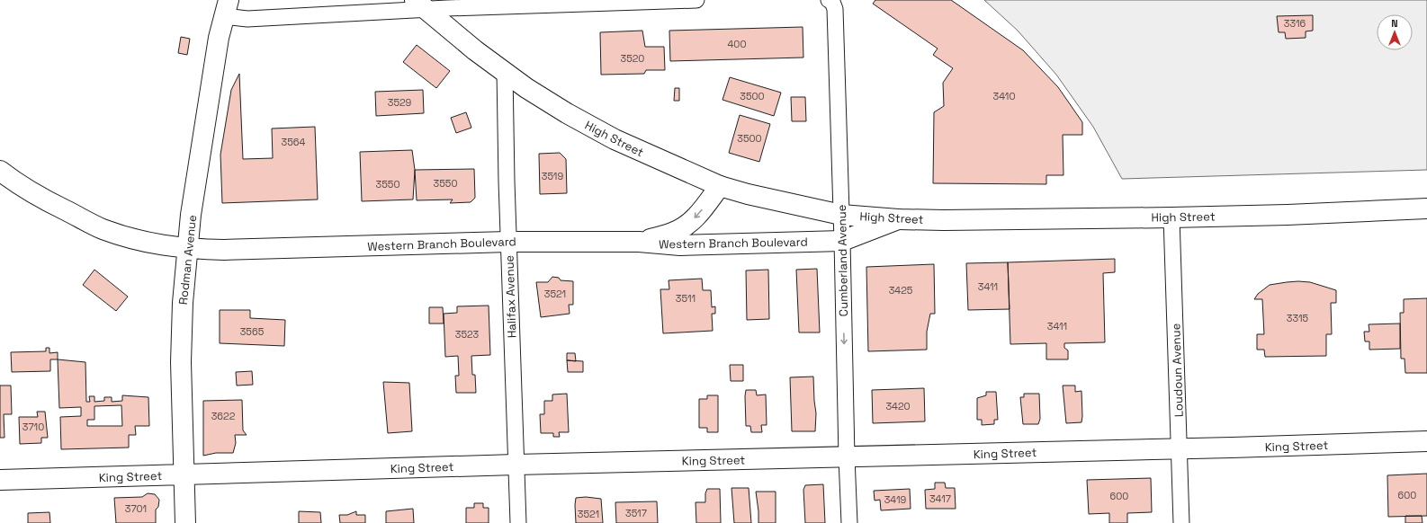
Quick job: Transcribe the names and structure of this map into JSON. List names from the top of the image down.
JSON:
{
  "streets": {
    "street": [
      "High Street",
      "Western Branch Boulevard",
      "Rodman Avenue",
      "Cumberland Avenue",
      "Halifax Avenue",
      "Loudoun Avenue",
      "King Street"
    ]
  },
  "crossings": [
    ["High Street", "Western Branch Boulevard"],
    ["High Street", "Cumberland Avenue"],
    ["High Street", "Halifax Avenue"],
    ["High Street", "Loudoun Avenue"],
    ["Western Branch Boulevard", "Rodman Avenue"],
    ["Western Branch Boulevard", "Cumberland Avenue"],
    ["Western Branch Boulevard", "Halifax Avenue"],
    ["Rodman Avenue", "King Street"],
    ["Cumberland Avenue", "King Street"],
    ["Halifax Avenue", "King Street"],
    ["Loudoun Avenue", "King Street"]
  ],
  "one_way": ["Cumberland Avenue"],
  "house_numbers": [
    "3316",
    "400",
    "3520",
    "3500",
    "3410",
    "3529",
    "3500",
    "3564",
    "3519",
    "3550",
    "3550",
    "3411",
    "3425",
    "3521",
    "3511",
    "3315",
    "3411",
    "3565",
    "3523",
    "3420",
    "3622",
    "3710",
    "600",
    "600",
    "3417",
    "3419",
    "3701",
    "3517",
    "3521"
  ],
  "north": "top"
}
